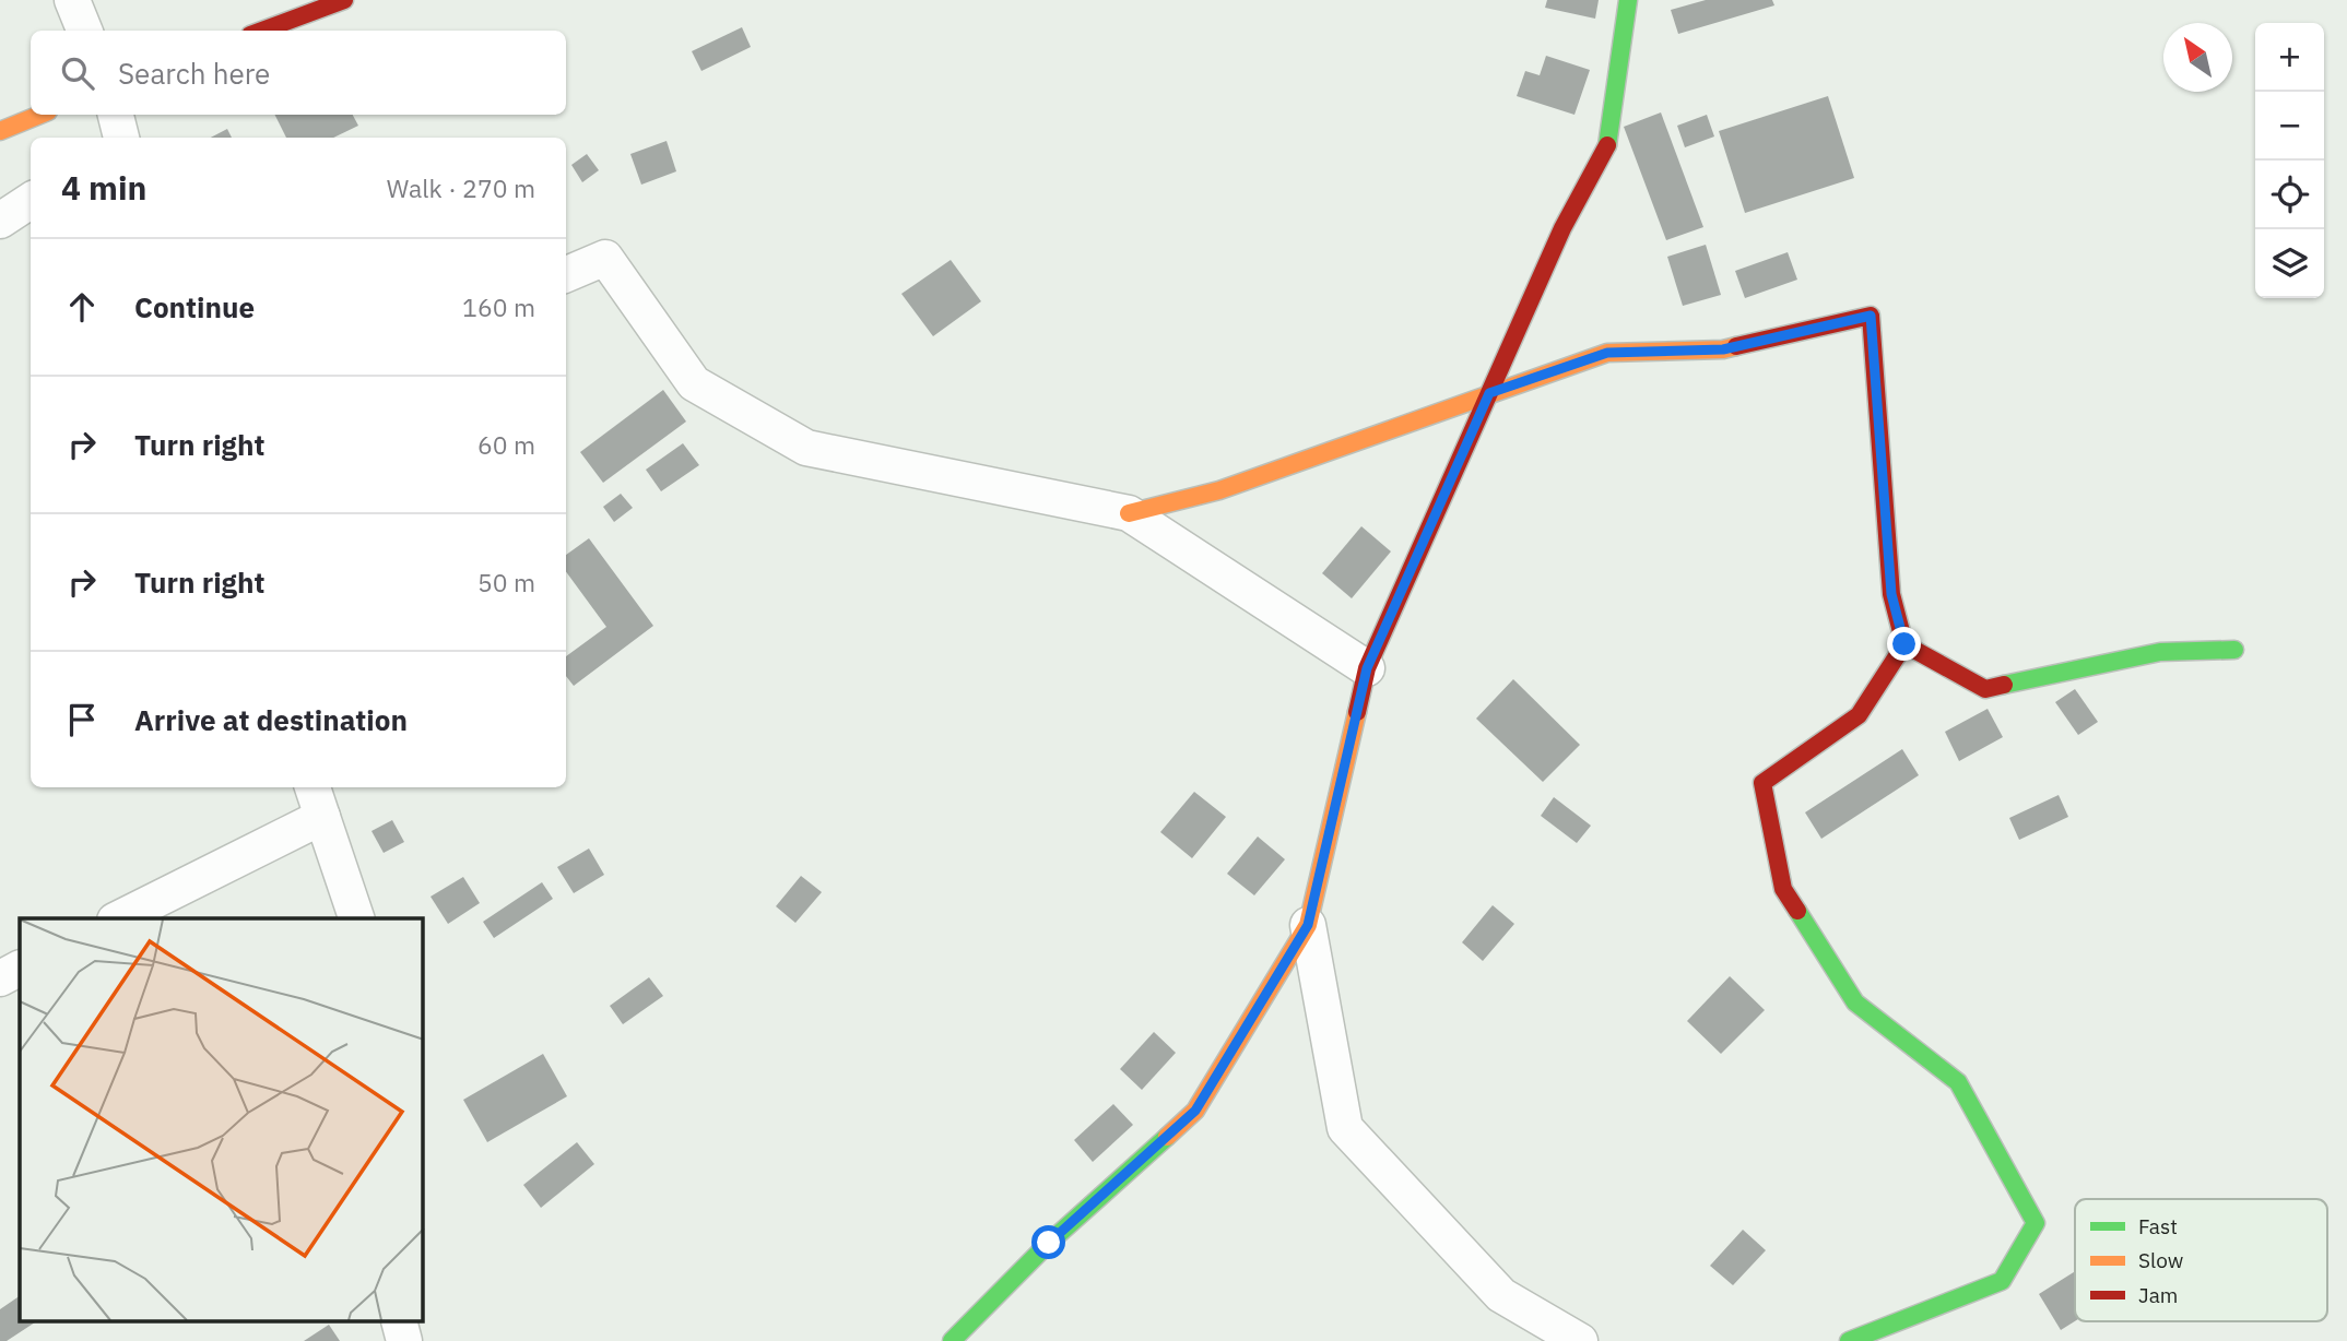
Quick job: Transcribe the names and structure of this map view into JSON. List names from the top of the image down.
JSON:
{
  "legend": ["Fast", "Slow", "Jam"],
  "north": "top left",
  "page": {
    "map_buttons": ["+", "−"],
    "search": "Search here",
    "heading": ["4 min", "Walk · 270 m"],
    "list": [
      ["Continue", "160 m"],
      ["Turn right", "60 m"],
      ["Turn right", "50 m"],
      "Arrive at destination"
    ]
  }
}
